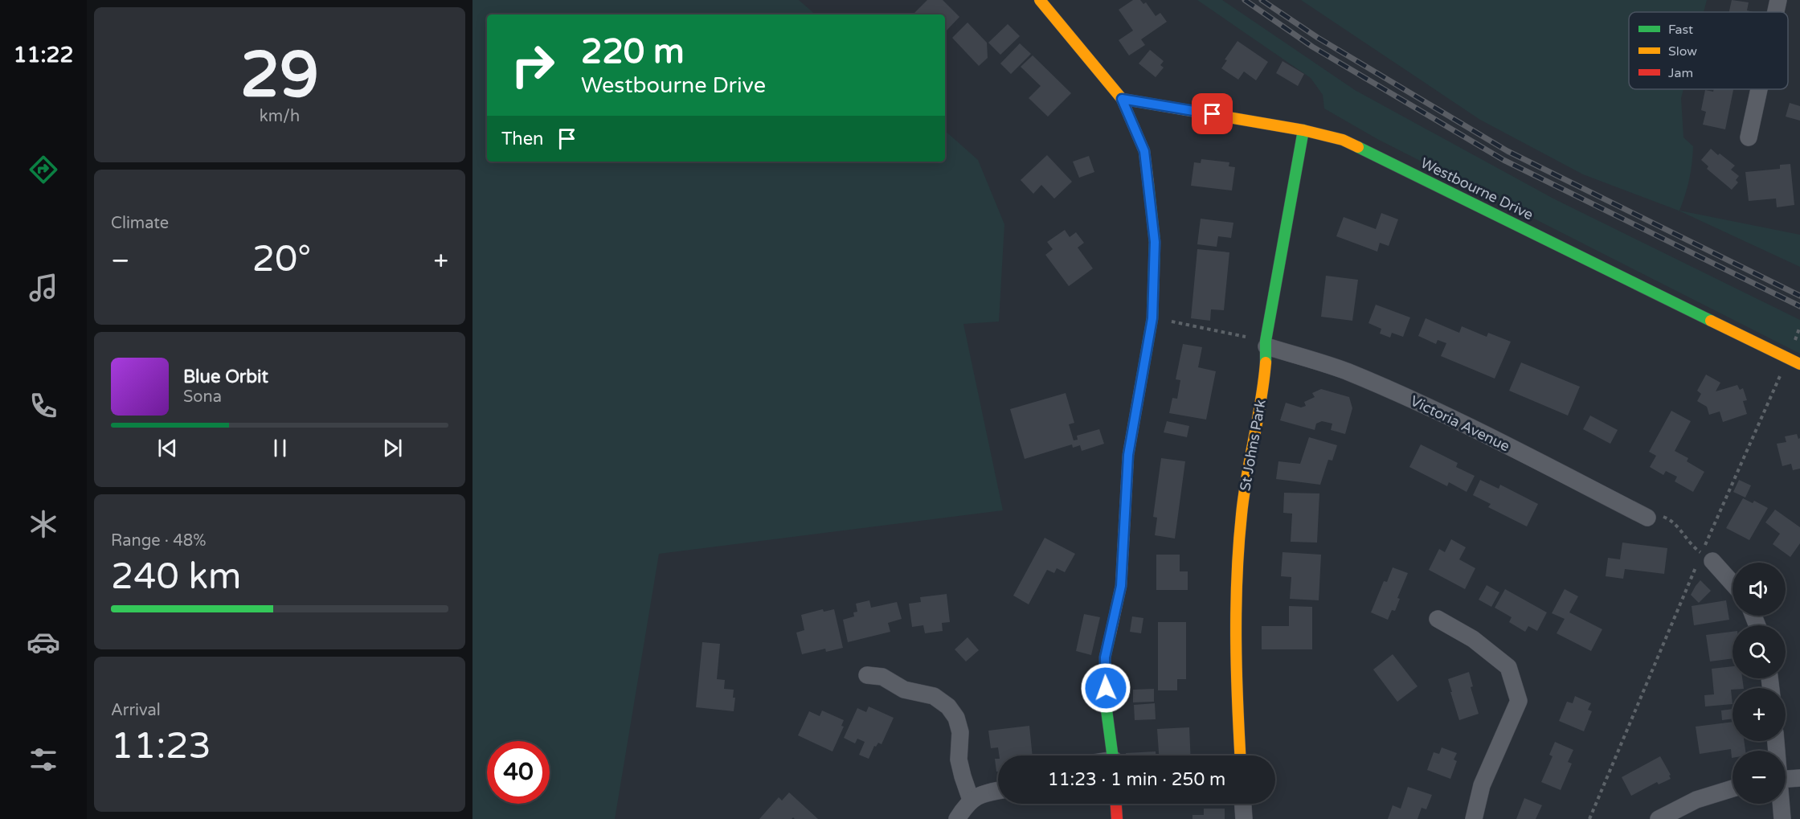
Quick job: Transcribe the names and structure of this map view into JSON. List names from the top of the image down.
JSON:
{
  "streets": {
    "street": ["Westbourne Drive", "Victoria Avenue", "St Johns Park"]
  },
  "crossings": [
    ["Westbourne Drive", "St Johns Park"],
    ["Victoria Avenue", "St Johns Park"]
  ],
  "legend": ["Fast", "Slow", "Jam"],
  "page": {
    "tabs": "11:22",
    "tile": [
      ["29", "km/h"],
      "Climate",
      ["Range · 48%", "240 km"],
      ["Arrival", "11:23"]
    ],
    "turn": ["220 m", "Westbourne Drive"],
    "then": "Then",
    "heat": ["−", "20°", "+"],
    "song": ["Blue Orbit", "Sona"],
    "map_buttons": ["+", "−"],
    "limit": "40",
    "trip": "11:23 · 1 min · 250 m"
  }
}
